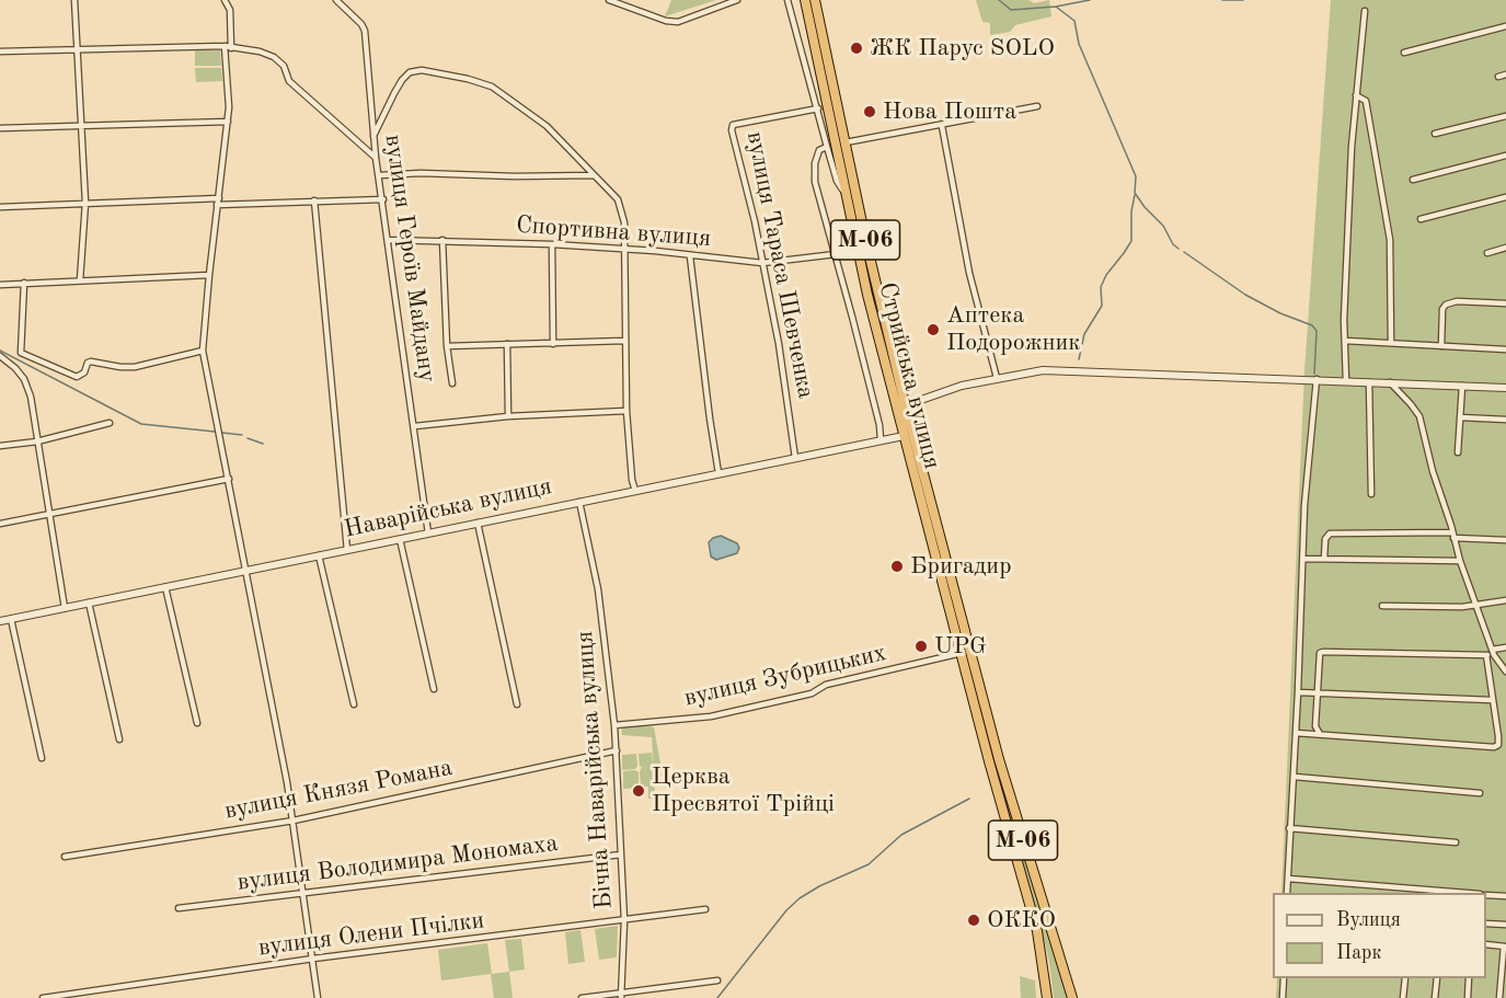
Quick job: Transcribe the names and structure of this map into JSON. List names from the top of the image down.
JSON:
{
  "streets": {
    "highway": ["М-06", "Стрийська вулиця"],
    "street": [
      "Спортивна вулиця",
      "вулиця Героїв Майдану",
      "вулиця Тараса Шевченка",
      "Наварійська вулиця",
      "вулиця Зубрицьких",
      "Бічна Наварійська вулиця",
      "вулиця Князя Романа",
      "вулиця Володимира Мономаха",
      "вулиця Олени Пчілки"
    ]
  },
  "crossings": [
    ["Спортивна вулиця", "вулиця Героїв Майдану"],
    ["Спортивна вулиця", "вулиця Тараса Шевченка"],
    ["М-06", "Стрийська вулиця"],
    ["вулиця Героїв Майдану", "Наварійська вулиця"],
    ["вулиця Тараса Шевченка", "Наварійська вулиця"],
    ["Стрийська вулиця", "Наварійська вулиця"],
    ["Стрийська вулиця", "вулиця Зубрицьких"],
    ["Наварійська вулиця", "Бічна Наварійська вулиця"],
    ["вулиця Зубрицьких", "Бічна Наварійська вулиця"],
    ["Бічна Наварійська вулиця", "вулиця Князя Романа"],
    ["Бічна Наварійська вулиця", "вулиця Володимира Мономаха"],
    ["Бічна Наварійська вулиця", "вулиця Олени Пчілки"]
  ],
  "places": [
    "ЖК Парус SOLO",
    "Нова Пошта",
    "Аптека Подорожник",
    "Бригадир",
    "UPG",
    "Церква Пресвятої Трійці",
    "ОККО"
  ],
  "legend": ["Вулиця", "Парк"]
}
